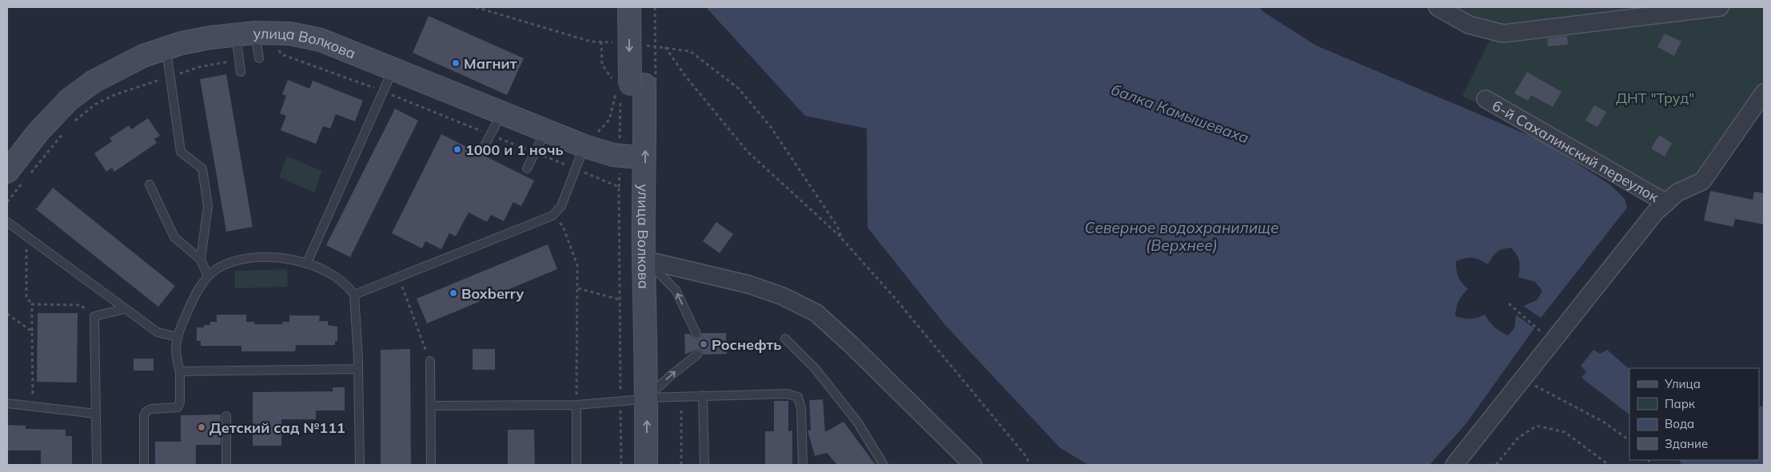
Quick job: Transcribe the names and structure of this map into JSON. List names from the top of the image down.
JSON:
{
  "streets": {
    "main road": ["улица Волкова"],
    "street": ["6-й Сахалинский переулок"]
  },
  "water": ["балка Камышеваха", "Северное водохранилище (Верхнее)"],
  "parks": ["ДНТ \"Труд\""],
  "places": [
    "Магнит",
    "1000 и 1 ночь",
    "Boxberry",
    "Роснефть",
    "Детский сад №111"
  ],
  "legend": [
    "Улица",
    "Парк",
    "Вода",
    "Здание"
  ]
}
